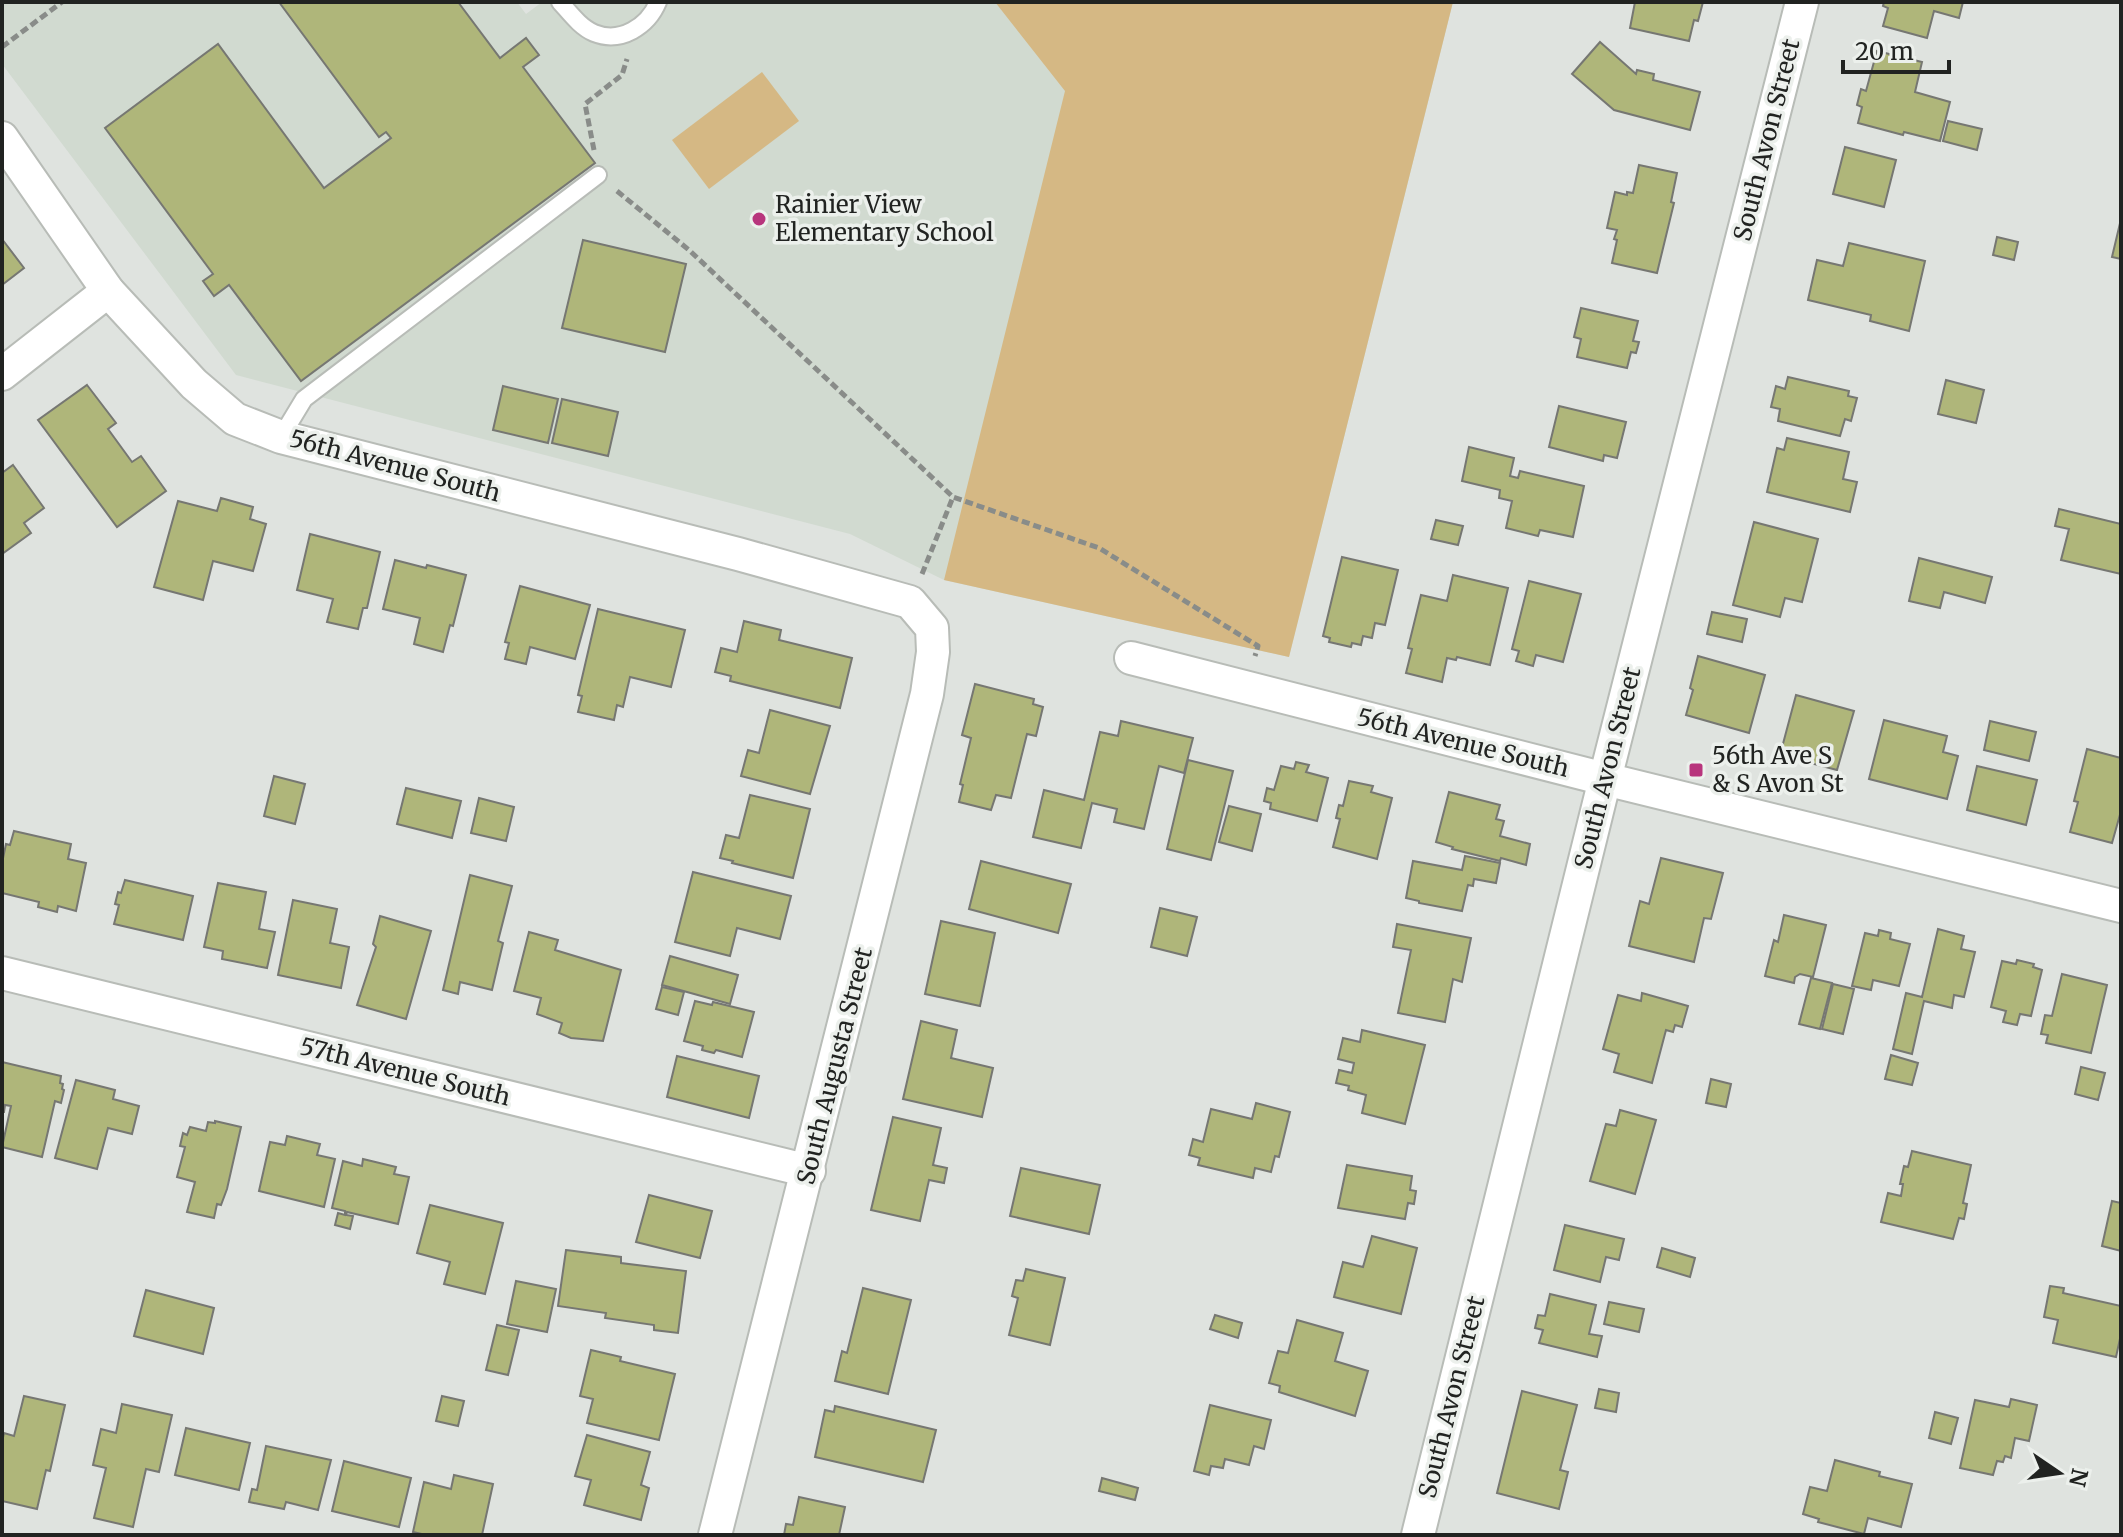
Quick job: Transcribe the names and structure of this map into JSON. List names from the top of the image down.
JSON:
{
  "streets": {
    "street": [
      "South Avon Street",
      "56th Avenue South",
      "South Augusta Street",
      "57th Avenue South"
    ]
  },
  "crossings": [
    ["South Avon Street", "56th Avenue South"],
    ["56th Avenue South", "South Augusta Street"],
    ["South Augusta Street", "57th Avenue South"]
  ],
  "places": {
    "other": ["Rainier View Elementary School"],
    "transit": ["56th Ave S & S Avon St"]
  },
  "scale_bar": "20 m",
  "north": "right"
}
